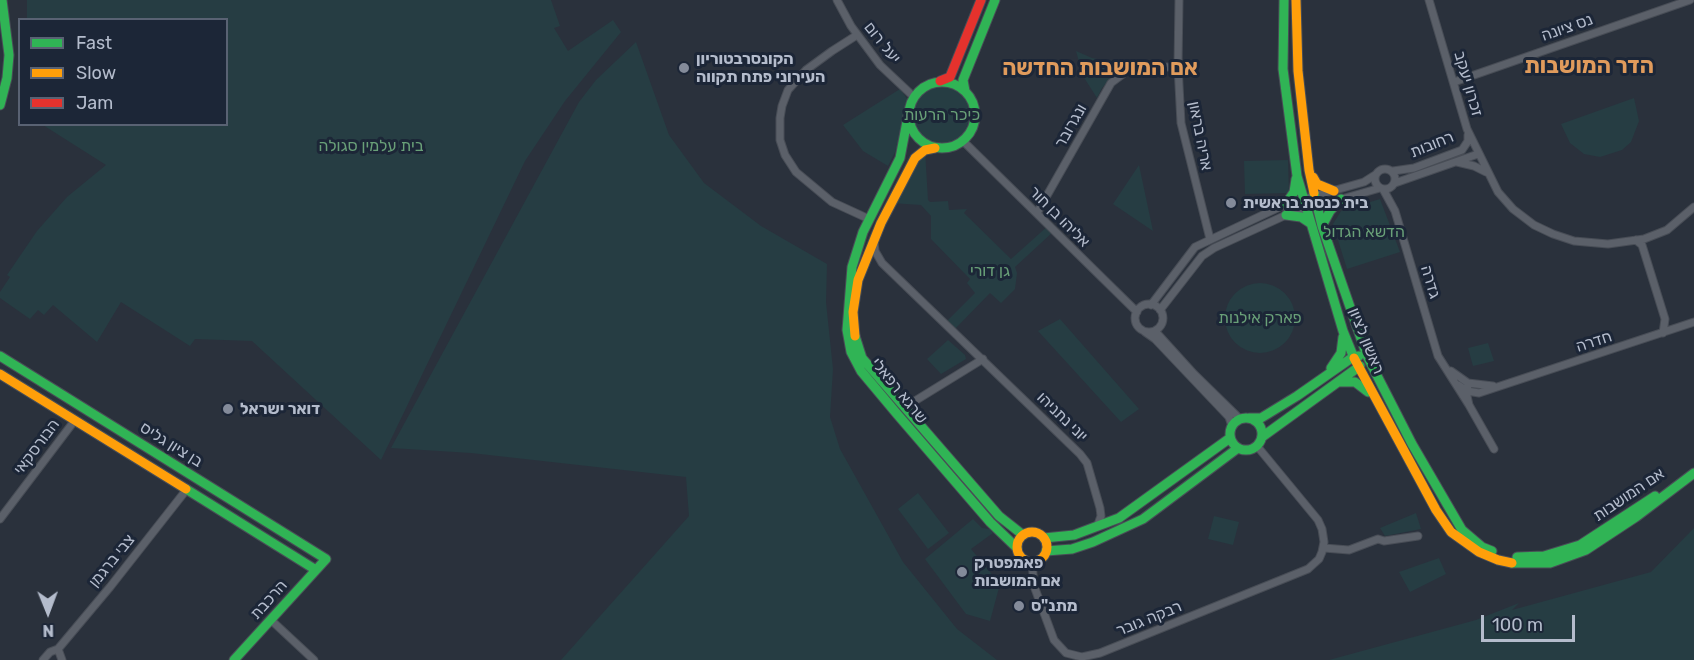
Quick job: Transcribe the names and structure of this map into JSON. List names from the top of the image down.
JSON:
{
  "streets": {
    "street": [
      "נס ציונה",
      "יעל רום",
      "זכרון יעקב",
      "ונגרובר",
      "אריה בראון",
      "רחובות",
      "אליהו בן חור",
      "גדרה",
      "ראשון לציון",
      "חדרה",
      "שרגא רפאלי",
      "יוני נתניהו",
      "בן ציון גליס",
      "הבורסקאי",
      "אם המושבות",
      "צבי ברגמן",
      "הרכבת",
      "רבקה גובר"
    ]
  },
  "crossings": [
    ["נס ציונה", "זכרון יעקב"],
    ["יעל רום", "אליהו בן חור"],
    ["יעל רום", "שרגא רפאלי"],
    ["זכרון יעקב", "רחובות"],
    ["ונגרובר", "אריה בראון"],
    ["ונגרובר", "אליהו בן חור"],
    ["רחובות", "גדרה"],
    ["אליהו בן חור", "שרגא רפאלי"],
    ["גדרה", "חדרה"],
    ["ראשון לציון", "אם המושבות"],
    ["שרגא רפאלי", "רבקה גובר"],
    ["בן ציון גליס", "הבורסקאי"],
    ["בן ציון גליס", "צבי ברגמן"],
    ["בן ציון גליס", "הרכבת"]
  ],
  "districts": ["הדר המושבות", "אם המושבות החדשה"],
  "parks": [
    "כיכר הרעות",
    "בית עלמין סגולה",
    "הדשא הגדול",
    "גן דורי",
    "פארק אילנות"
  ],
  "places": [
    "הקונסרבטוריון העירוני פתח תקווה",
    "בית כנסת בראשית",
    "דואר ישראל",
    "פאמפטרק אם המושבות",
    "מתנ\"ס"
  ],
  "legend": ["Fast", "Slow", "Jam"],
  "scale_bar": "100 m",
  "north": "bottom"
}
